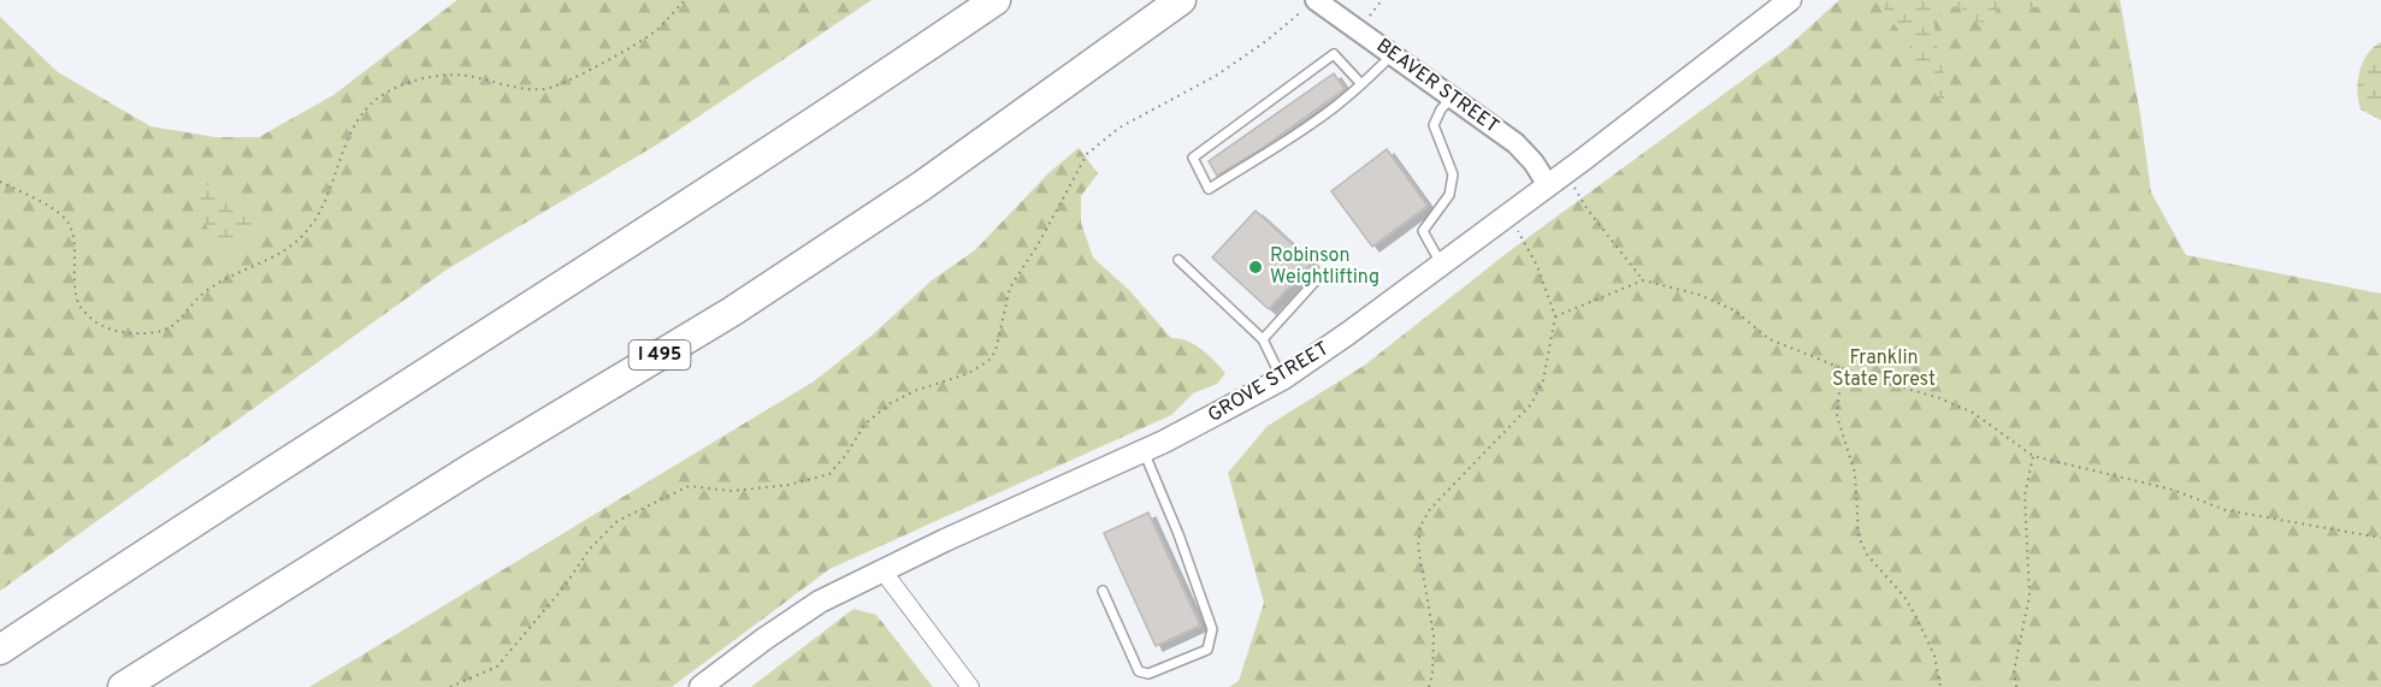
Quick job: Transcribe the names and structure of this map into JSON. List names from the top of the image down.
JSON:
{
  "streets": {
    "highway": ["I 495"],
    "main road": ["GROVE STREET"],
    "street": ["BEAVER STREET"]
  },
  "crossings": [
    ["BEAVER STREET", "GROVE STREET"]
  ],
  "parks": ["Franklin State Forest"],
  "places": ["Robinson Weightlifting"]
}
